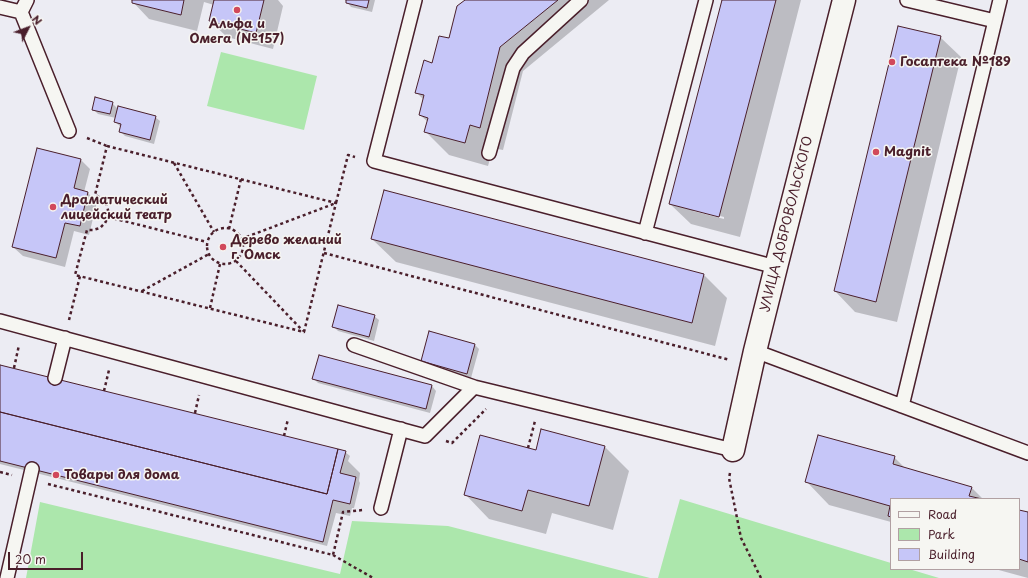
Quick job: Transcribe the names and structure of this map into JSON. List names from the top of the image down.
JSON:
{
  "streets": {
    "street": ["УЛИЦА ДОБРОВОЛЬСКОГО"]
  },
  "places": [
    "Альфа и Омега (№157)",
    "Госаптека №189",
    "Magnit",
    "Драматический лицейский театр",
    "Дерево желаний г. Омск",
    "Товары для дома"
  ],
  "legend": ["Road", "Park", "Building"],
  "scale_bar": "20 m",
  "north": "top right"
}
